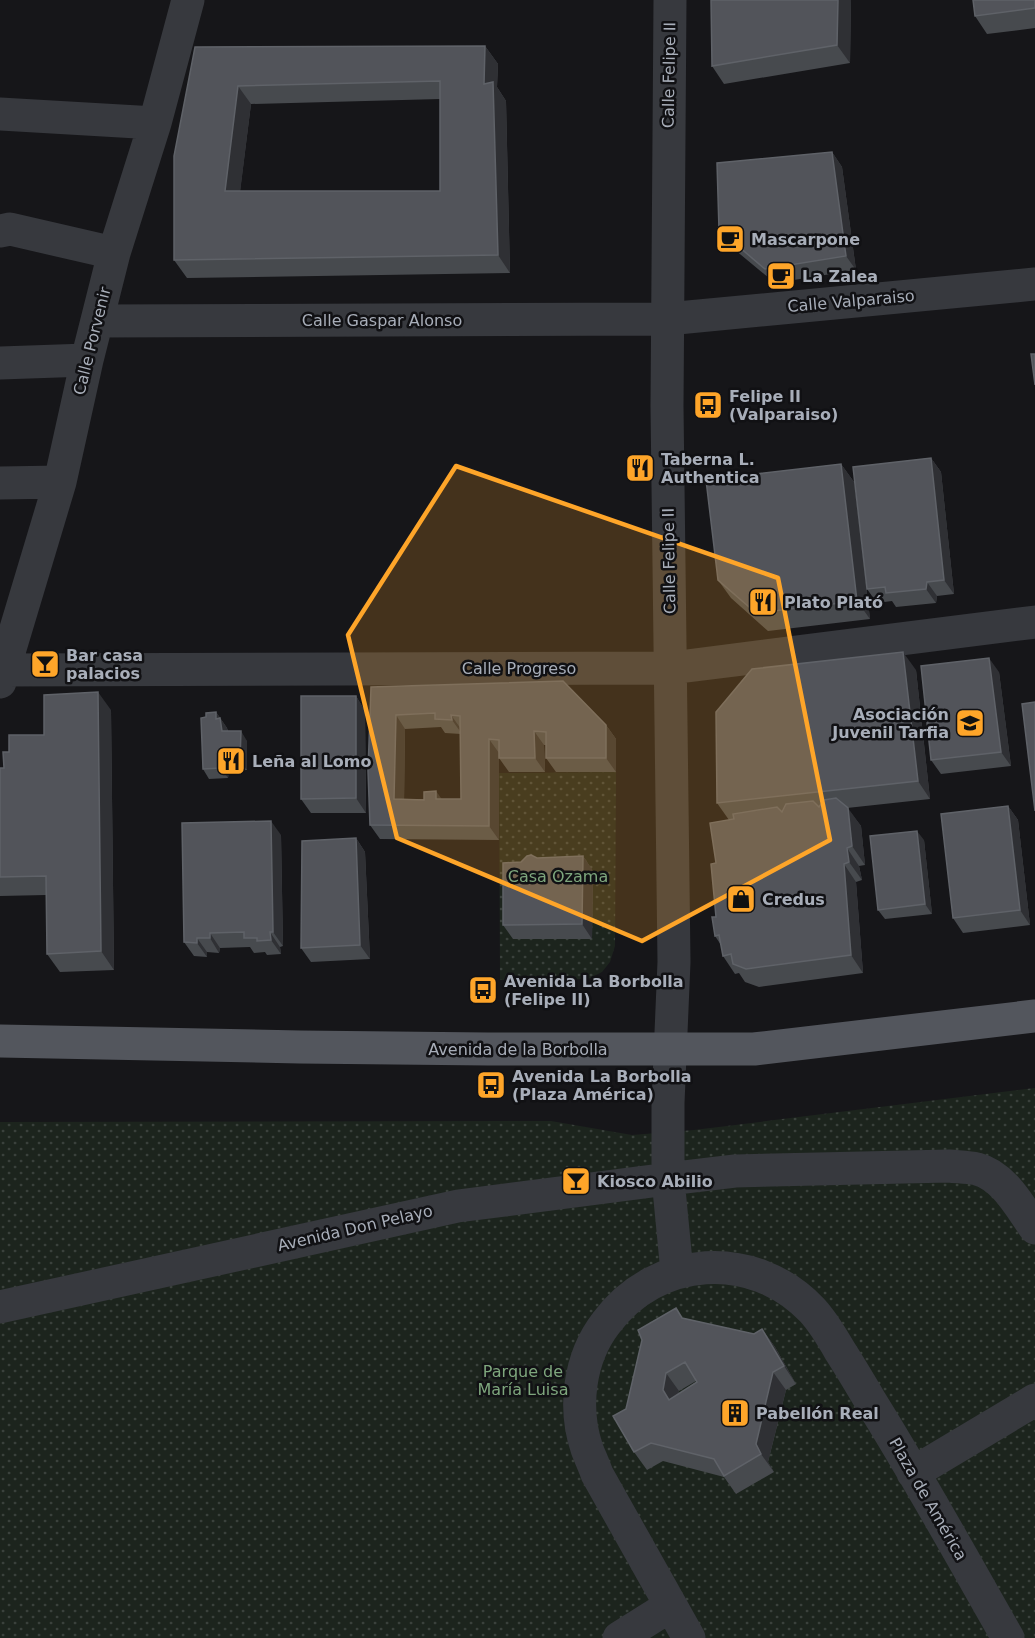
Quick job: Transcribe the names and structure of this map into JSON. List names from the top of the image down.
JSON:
{
  "streets": {
    "main road": ["Avenida de la Borbolla"],
    "street": [
      "Calle Felipe II",
      "Calle Valparaiso",
      "Calle Gaspar Alonso",
      "Calle Porvenir",
      "Calle Progreso",
      "Avenida Don Pelayo",
      "Plaza de América"
    ]
  },
  "crossings": [
    ["Calle Felipe II", "Calle Valparaiso"],
    ["Calle Felipe II", "Calle Gaspar Alonso"],
    ["Calle Felipe II", "Calle Progreso"],
    ["Calle Felipe II", "Avenida de la Borbolla"],
    ["Calle Felipe II", "Avenida Don Pelayo"],
    ["Calle Valparaiso", "Calle Gaspar Alonso"],
    ["Calle Gaspar Alonso", "Calle Porvenir"],
    ["Calle Porvenir", "Calle Progreso"]
  ],
  "parks": ["Casa Ozama", "Parque de María Luisa"],
  "places": {
    "cafe": ["Mascarpone", "La Zalea"],
    "bus stop": ["Felipe II (Valparaiso)", "Avenida La Borbolla (Felipe II)", "Avenida La Borbolla (Plaza América)"],
    "restaurant": ["Taberna L. Authentica", "Plato Plató", "Leña al Lomo"],
    "bar": ["Bar casa palacios", "Kiosco Abilio"],
    "school or university": ["Asociación Juvenil Tarfia"],
    "shop": ["Credus"],
    "building": ["Pabellón Real"]
  }
}
